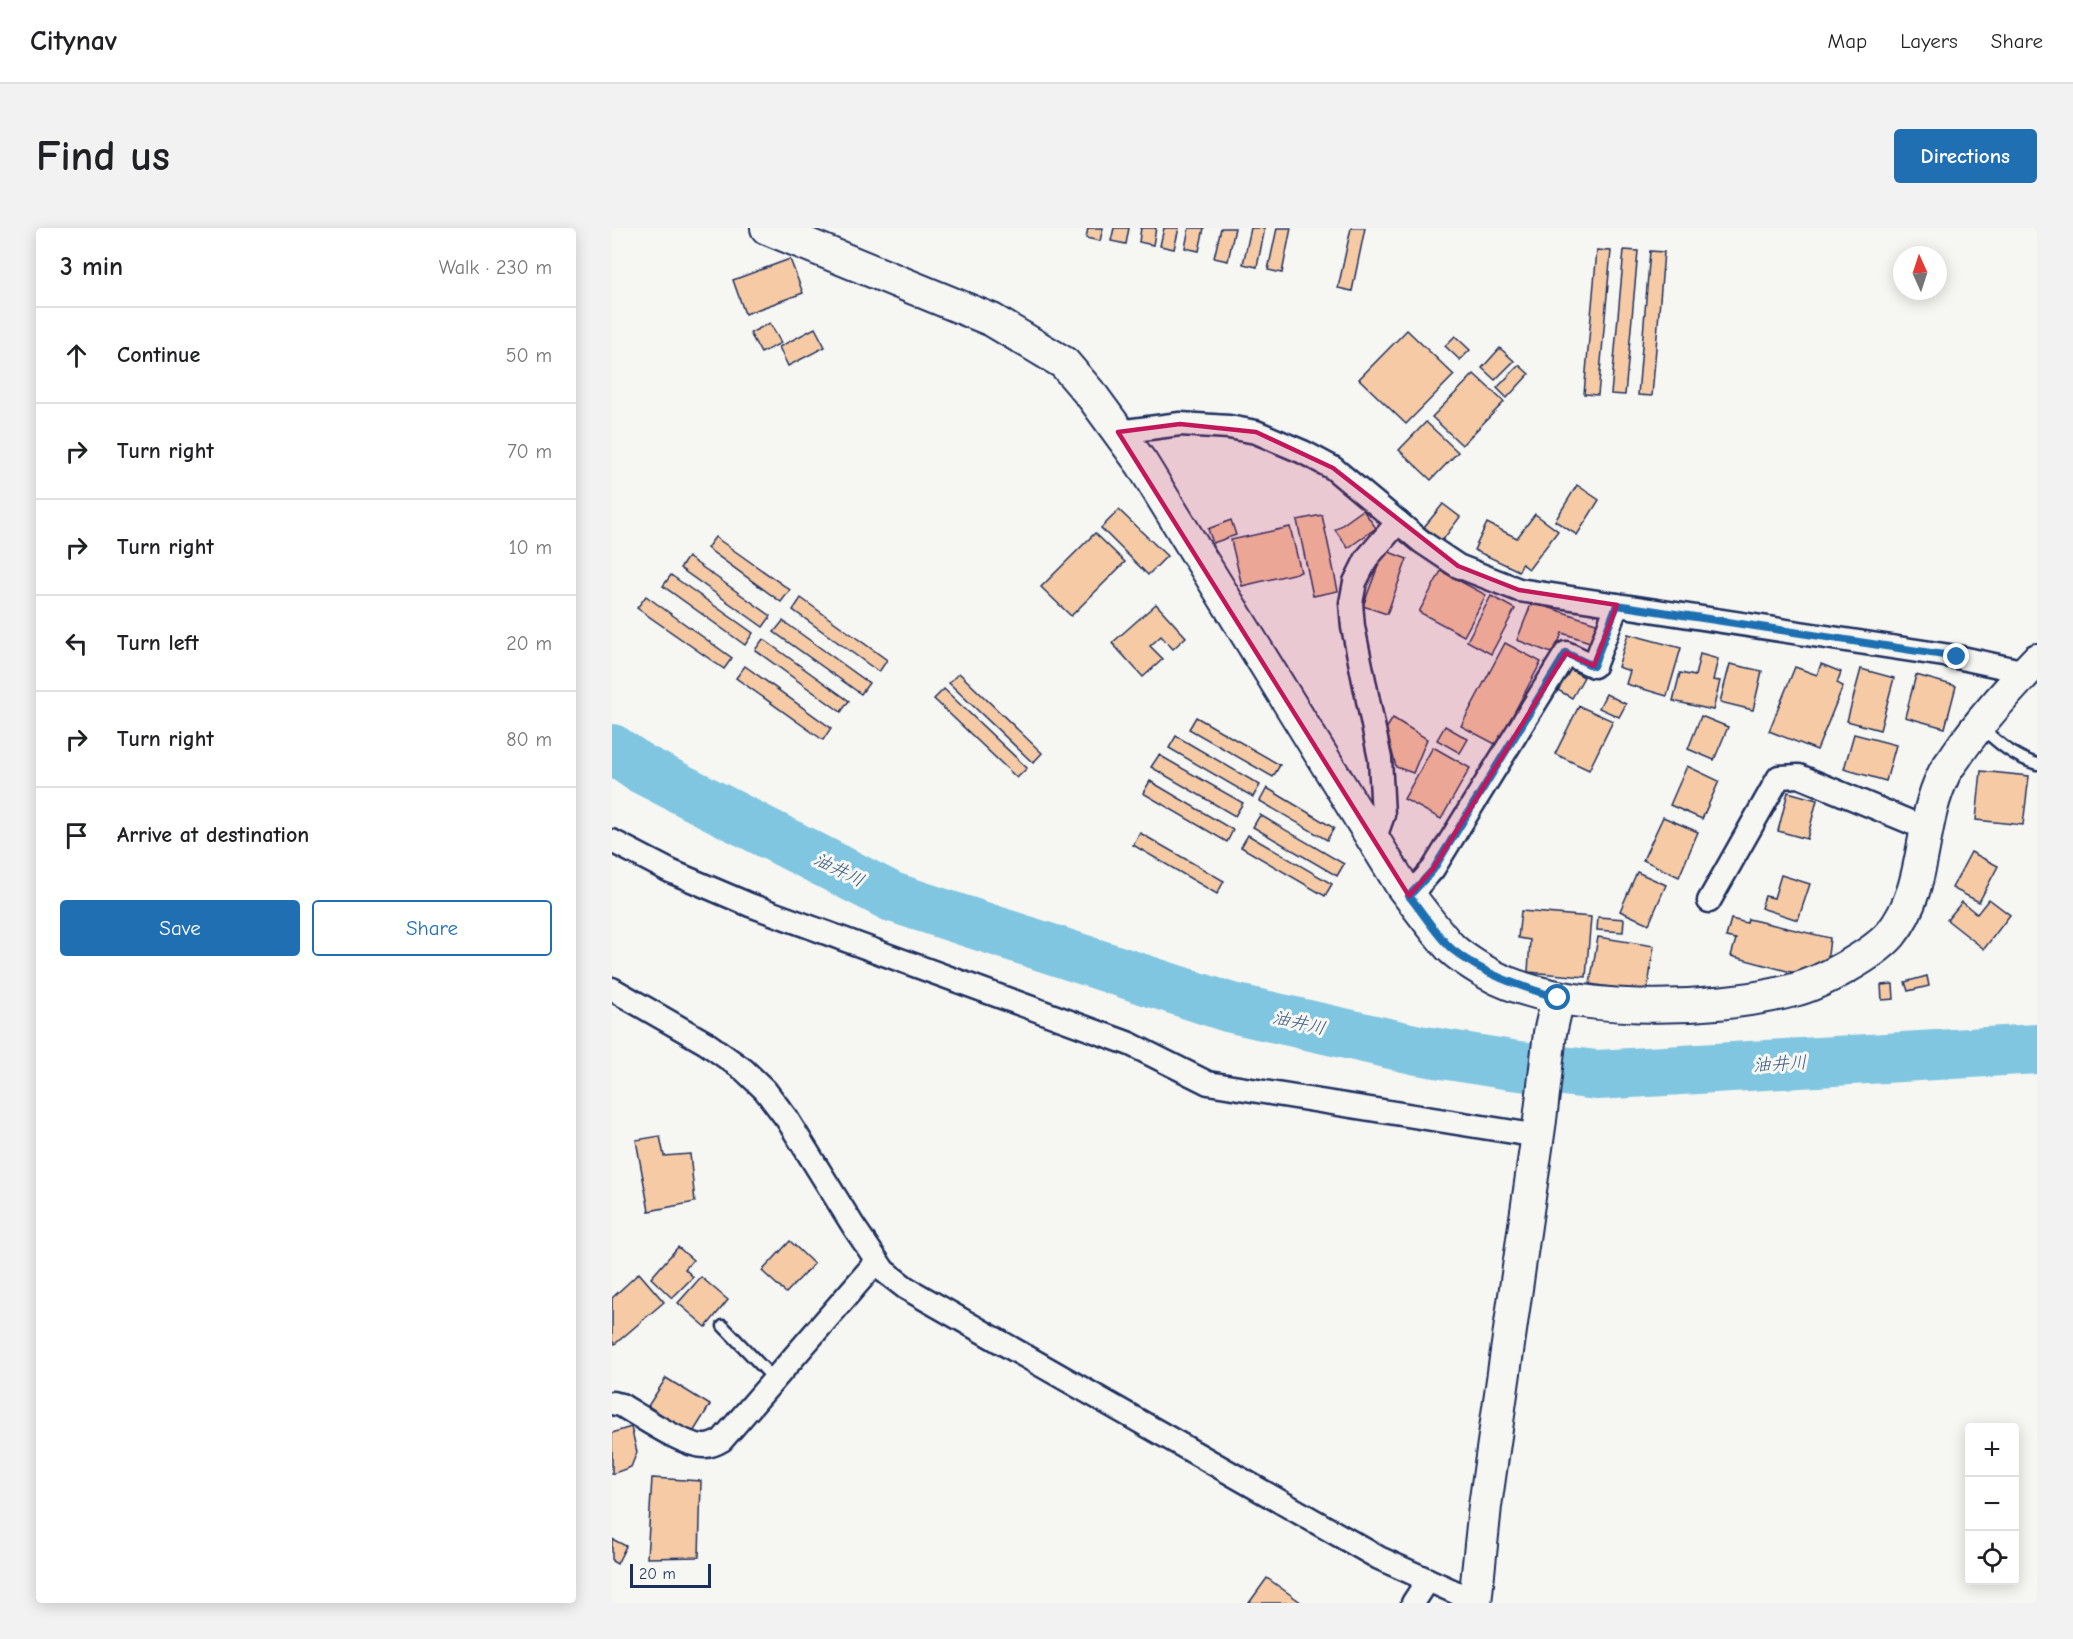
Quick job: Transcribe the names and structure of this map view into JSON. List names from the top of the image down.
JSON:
{
  "water": ["油井川"],
  "scale_bar": "20 m",
  "north": "top",
  "page": {
    "header": "Citynav",
    "nav": ["Map", "Layers", "Share"],
    "buttons": [
      "Directions",
      ["Save", "Share"]
    ],
    "title": "Find us",
    "heading": ["3 min", "Walk · 230 m"],
    "list": [
      ["Continue", "50 m"],
      ["Turn right", "70 m"],
      ["Turn right", "10 m"],
      ["Turn left", "20 m"],
      ["Turn right", "80 m"],
      "Arrive at destination"
    ],
    "map_buttons": ["+", "−"],
    "scale": "20 m"
  }
}
